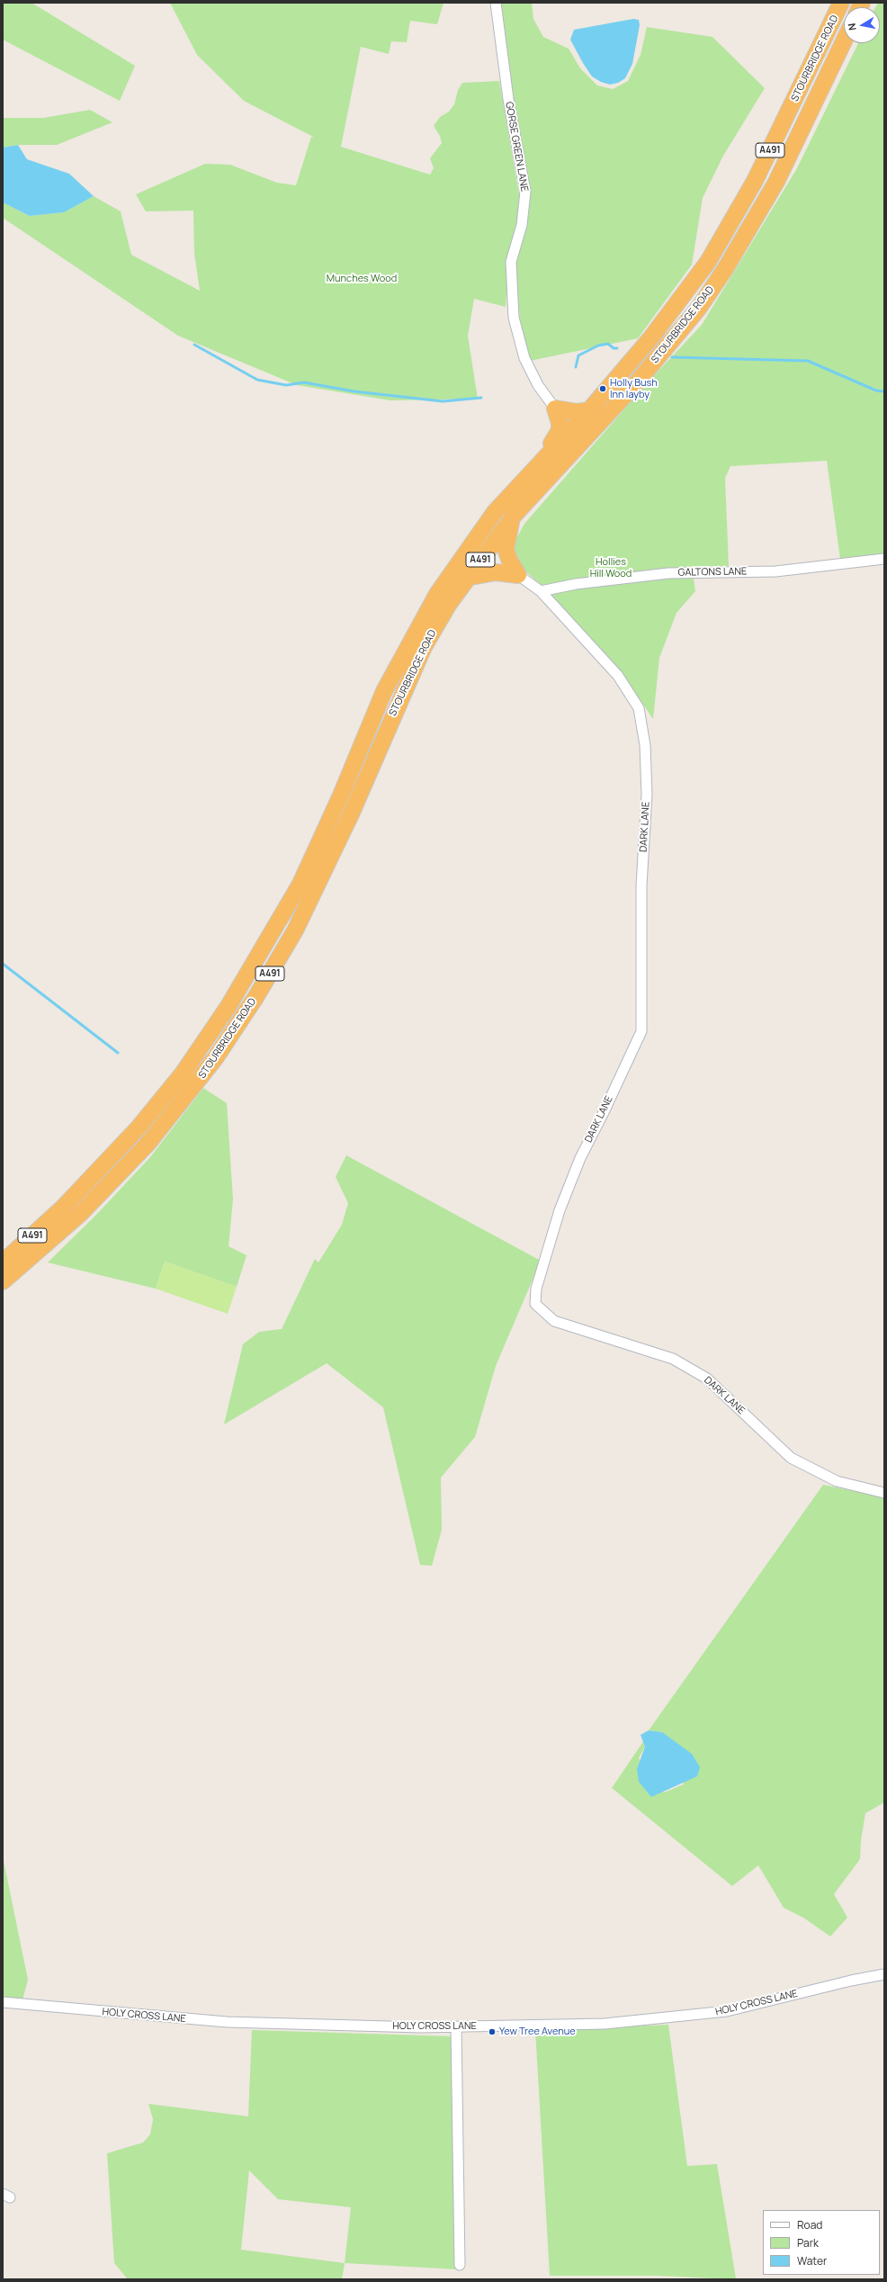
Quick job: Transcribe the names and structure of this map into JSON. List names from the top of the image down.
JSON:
{
  "streets": {
    "highway": ["STOURBRIDGE ROAD", "A491"],
    "street": [
      "GORSE GREEN LANE",
      "GALTONS LANE",
      "DARK LANE",
      "HOLY CROSS LANE"
    ]
  },
  "crossings": [
    ["GALTONS LANE", "DARK LANE"]
  ],
  "parks": ["Munches Wood", "Hollies Hill Wood"],
  "places": ["Holly Bush Inn layby", "Yew Tree Avenue"],
  "legend": ["Road", "Park", "Water"],
  "north": "left"
}
